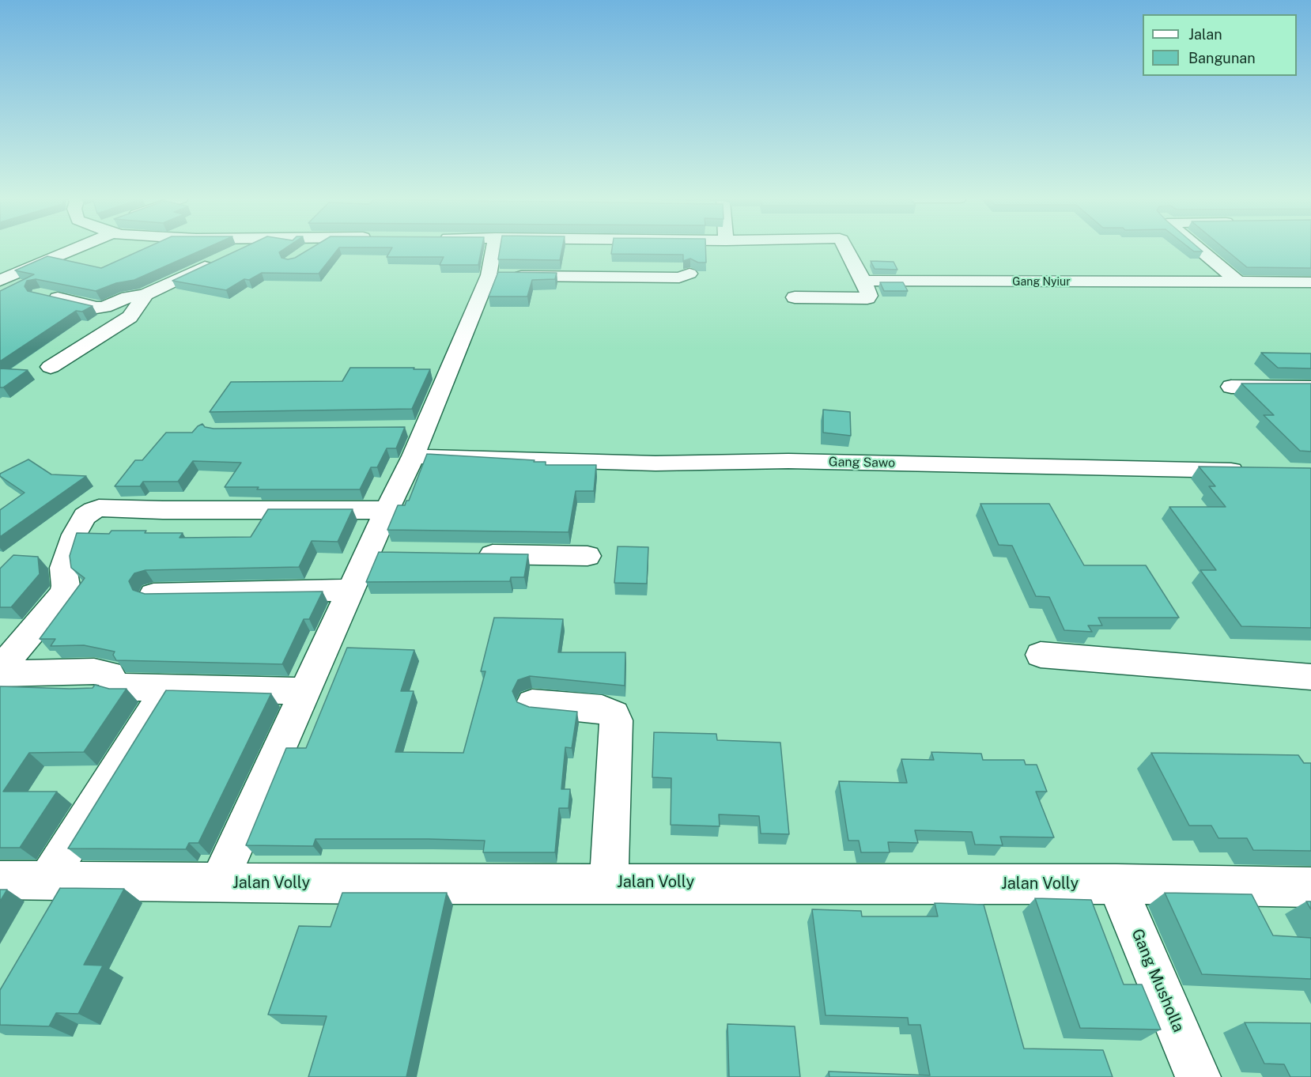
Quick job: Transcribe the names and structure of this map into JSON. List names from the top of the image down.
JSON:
{
  "streets": {
    "street": [
      "Gang Nyiur",
      "Gang Sawo",
      "Jalan Volly",
      "Gang Musholla"
    ]
  },
  "crossings": [
    ["Jalan Volly", "Gang Musholla"]
  ],
  "legend": ["Jalan", "Bangunan"]
}
